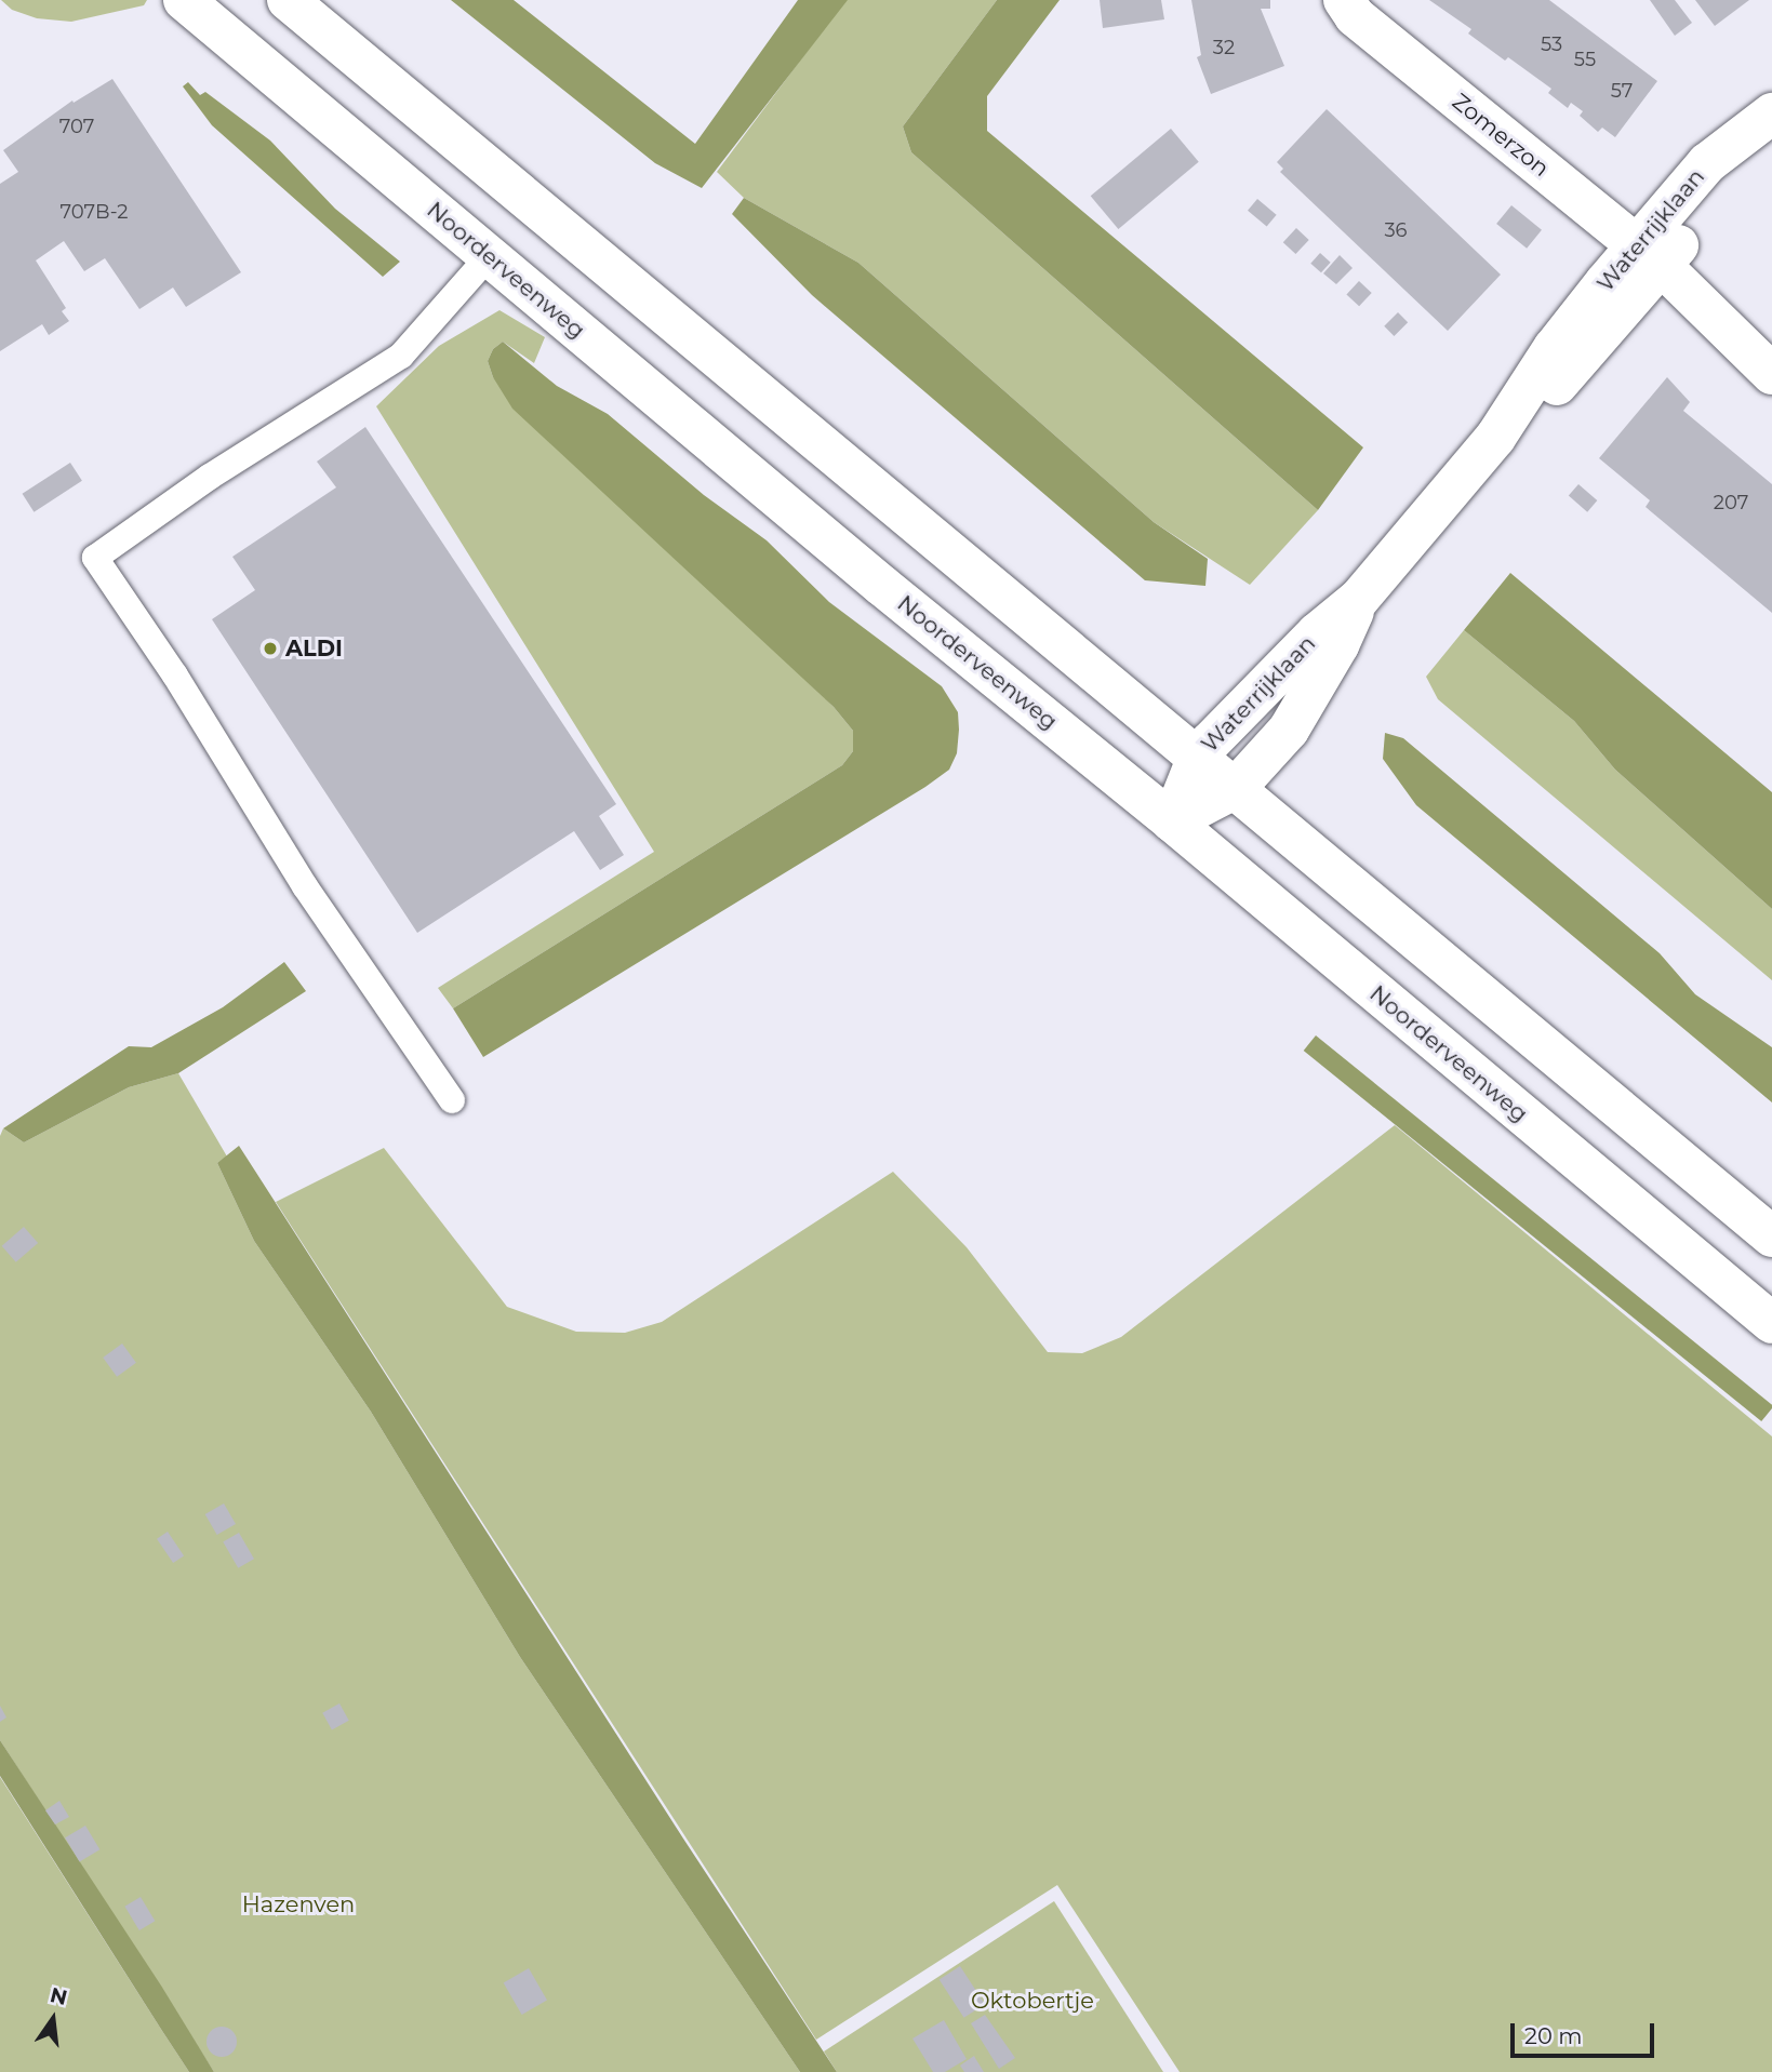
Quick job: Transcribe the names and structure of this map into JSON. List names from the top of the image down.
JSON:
{
  "streets": {
    "street": ["Zomerzon", "Waterrijklaan", "Noorderveenweg"]
  },
  "crossings": [
    ["Zomerzon", "Waterrijklaan"],
    ["Waterrijklaan", "Noorderveenweg"]
  ],
  "parks": ["Hazenven", "Oktobertje"],
  "places": ["ALDI"],
  "house_numbers": [
    "53",
    "32",
    "55",
    "57",
    "707",
    "707B-2",
    "36",
    "207"
  ],
  "scale_bar": "20 m",
  "north": "top"
}
